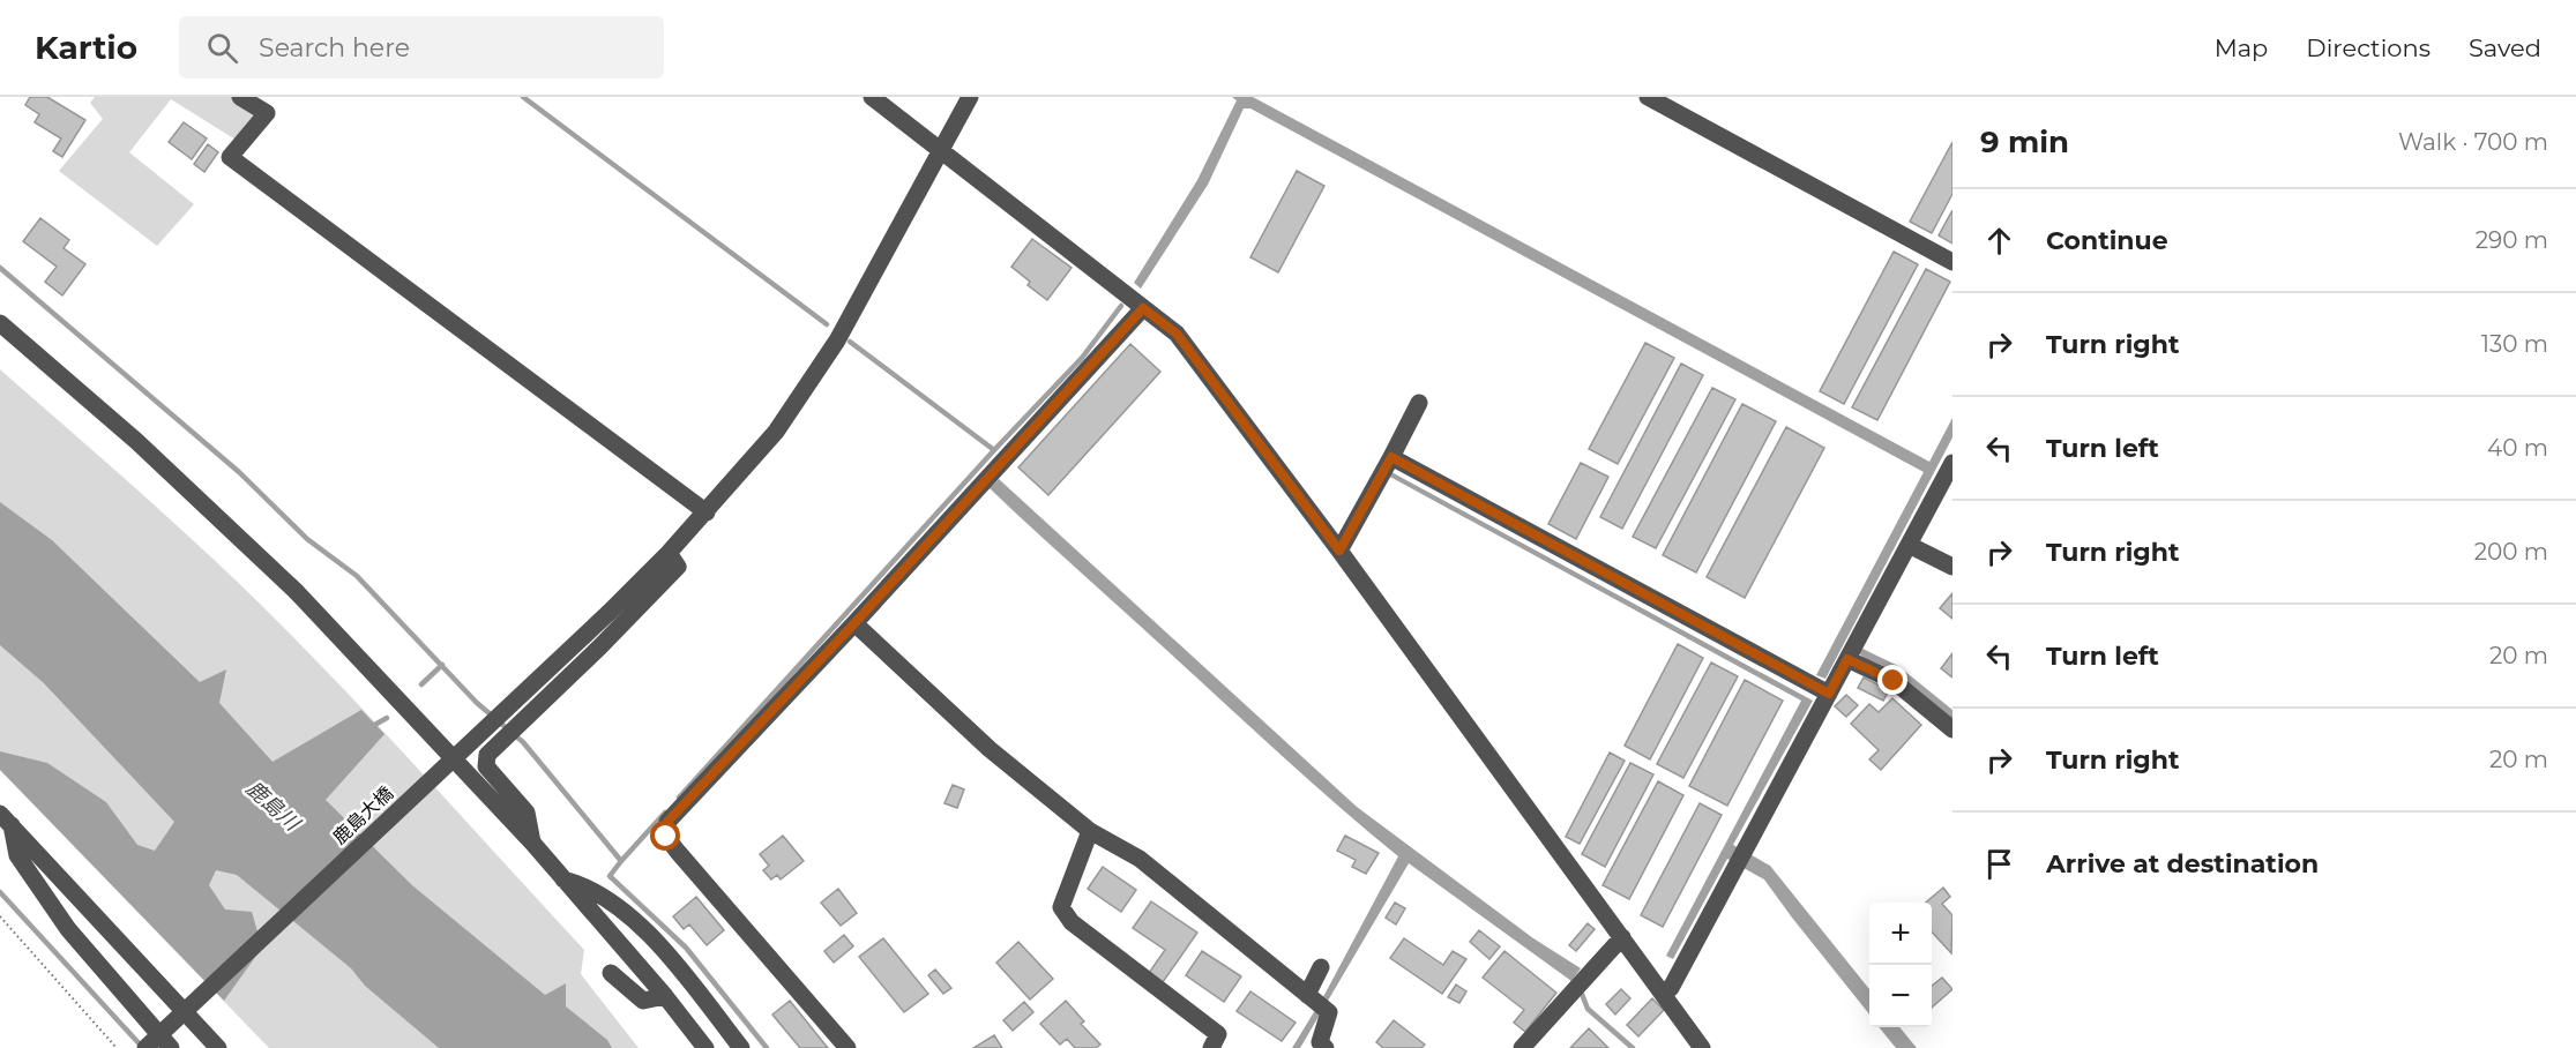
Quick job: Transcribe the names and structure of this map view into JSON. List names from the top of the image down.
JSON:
{
  "streets": {
    "street": ["鹿島大橋"]
  },
  "water": ["鹿島川"],
  "page": {
    "header": "Kartio",
    "search": "Search here",
    "nav": ["Map", "Directions", "Saved"],
    "heading": ["9 min", "Walk · 700 m"],
    "list": [
      ["Continue", "290 m"],
      ["Turn right", "130 m"],
      ["Turn left", "40 m"],
      ["Turn right", "200 m"],
      ["Turn left", "20 m"],
      ["Turn right", "20 m"],
      "Arrive at destination"
    ],
    "map_buttons": ["+", "−"]
  }
}
